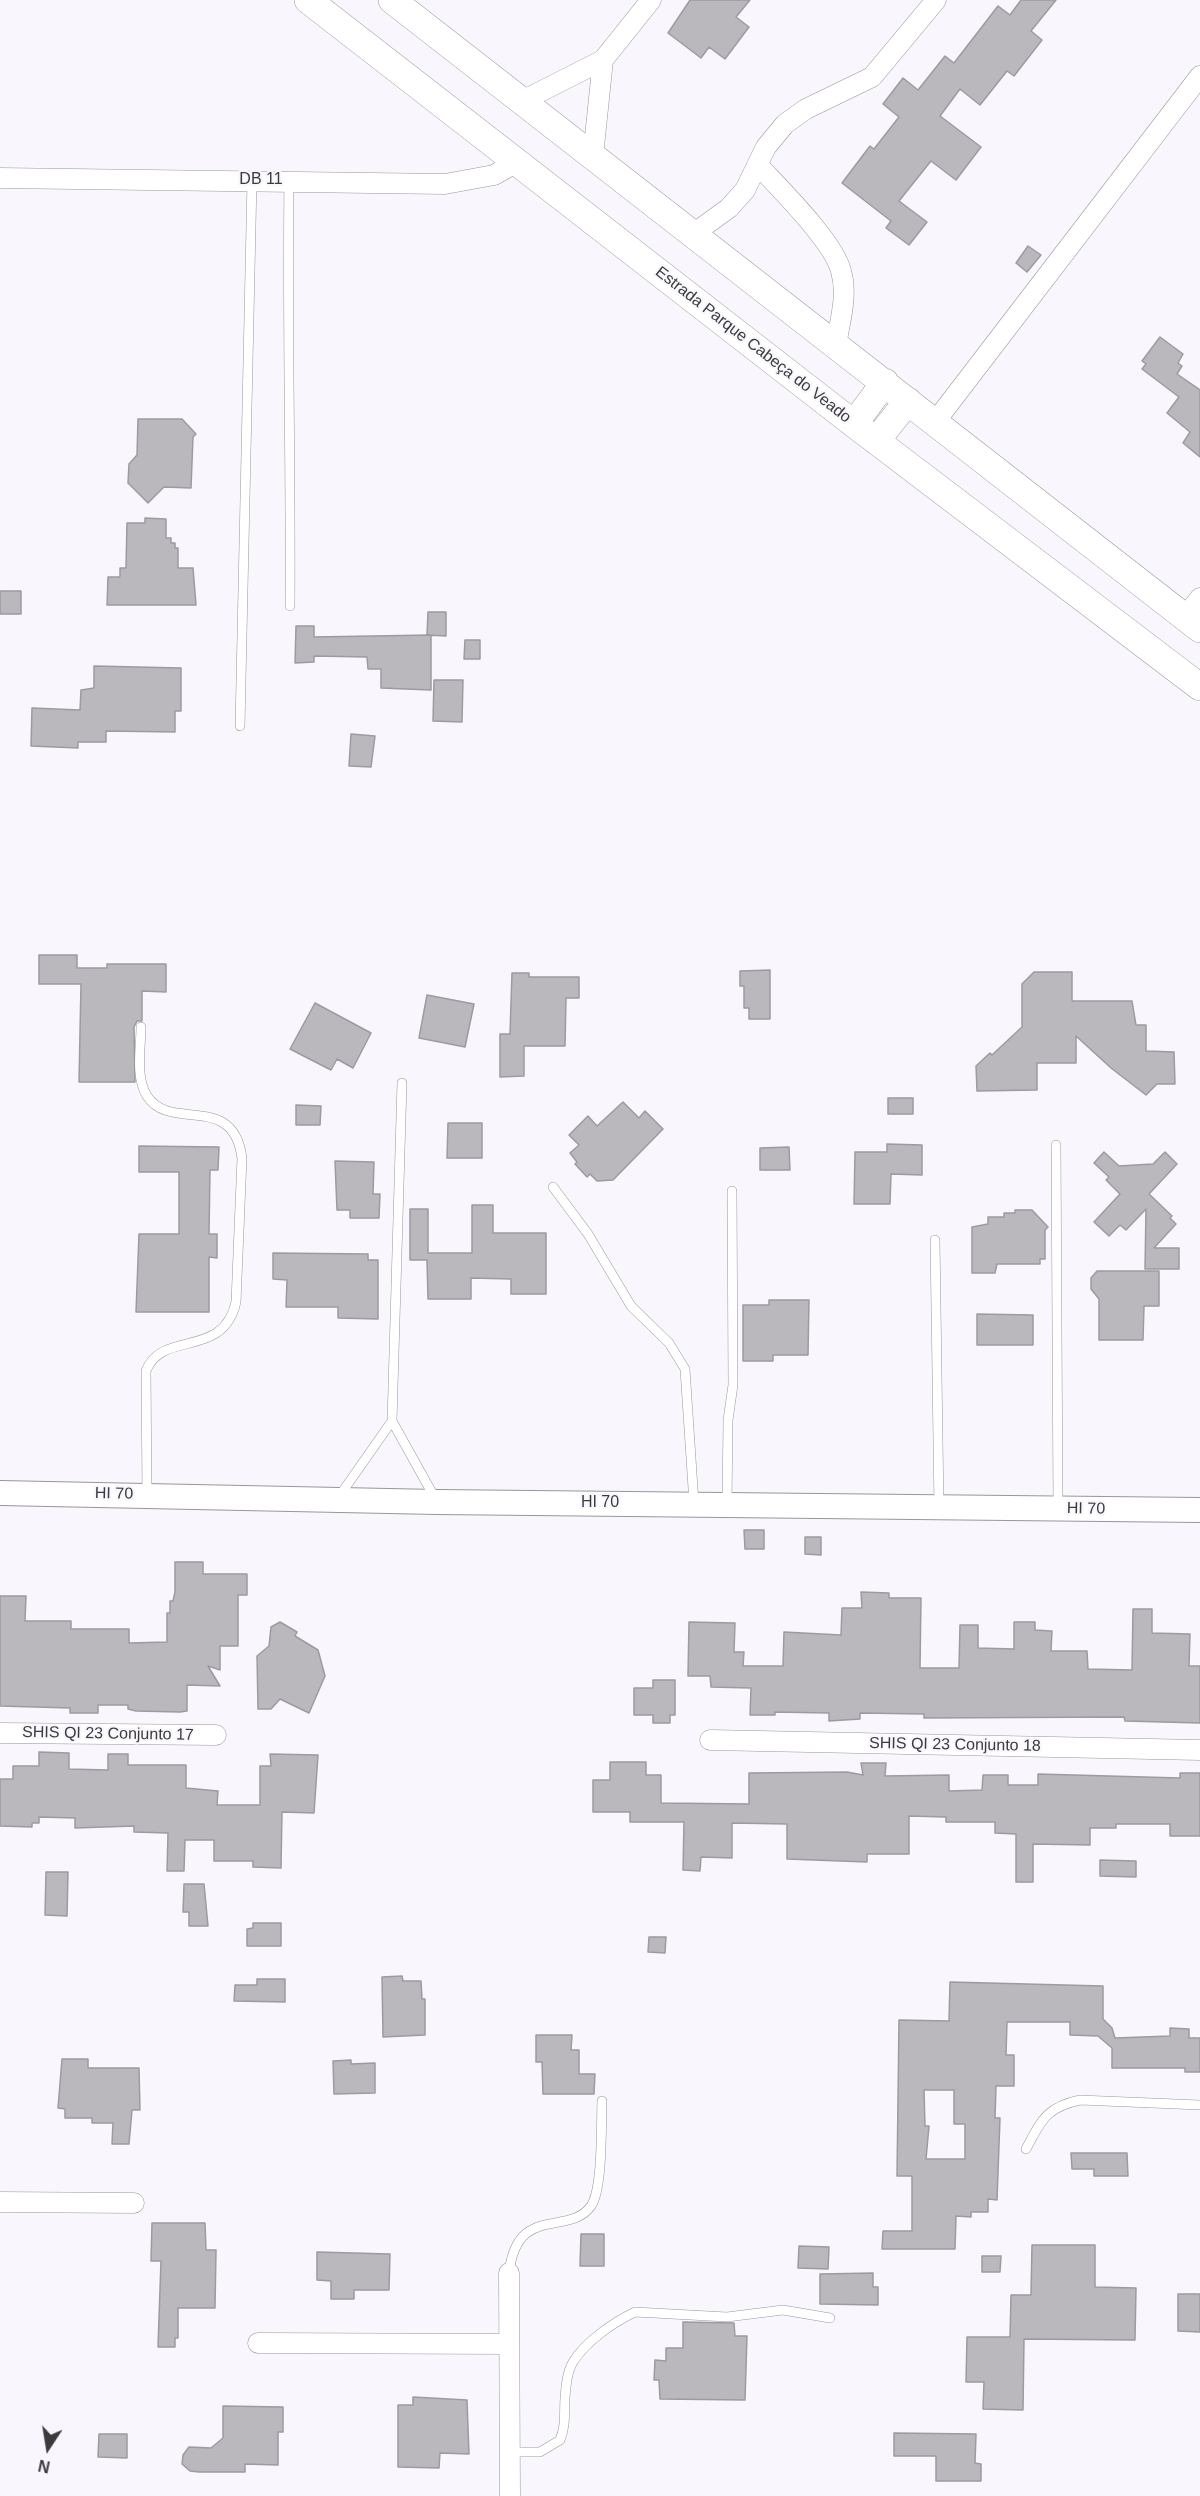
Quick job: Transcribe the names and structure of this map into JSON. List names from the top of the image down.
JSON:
{
  "streets": {
    "main road": ["Estrada Parque Cabeça do Veado"],
    "street": [
      "DB 11",
      "HI 70",
      "SHIS QI 23 Conjunto 17",
      "SHIS QI 23 Conjunto 18"
    ]
  },
  "crossings": [
    ["DB 11", "Estrada Parque Cabeça do Veado"]
  ],
  "north": "bottom"
}
